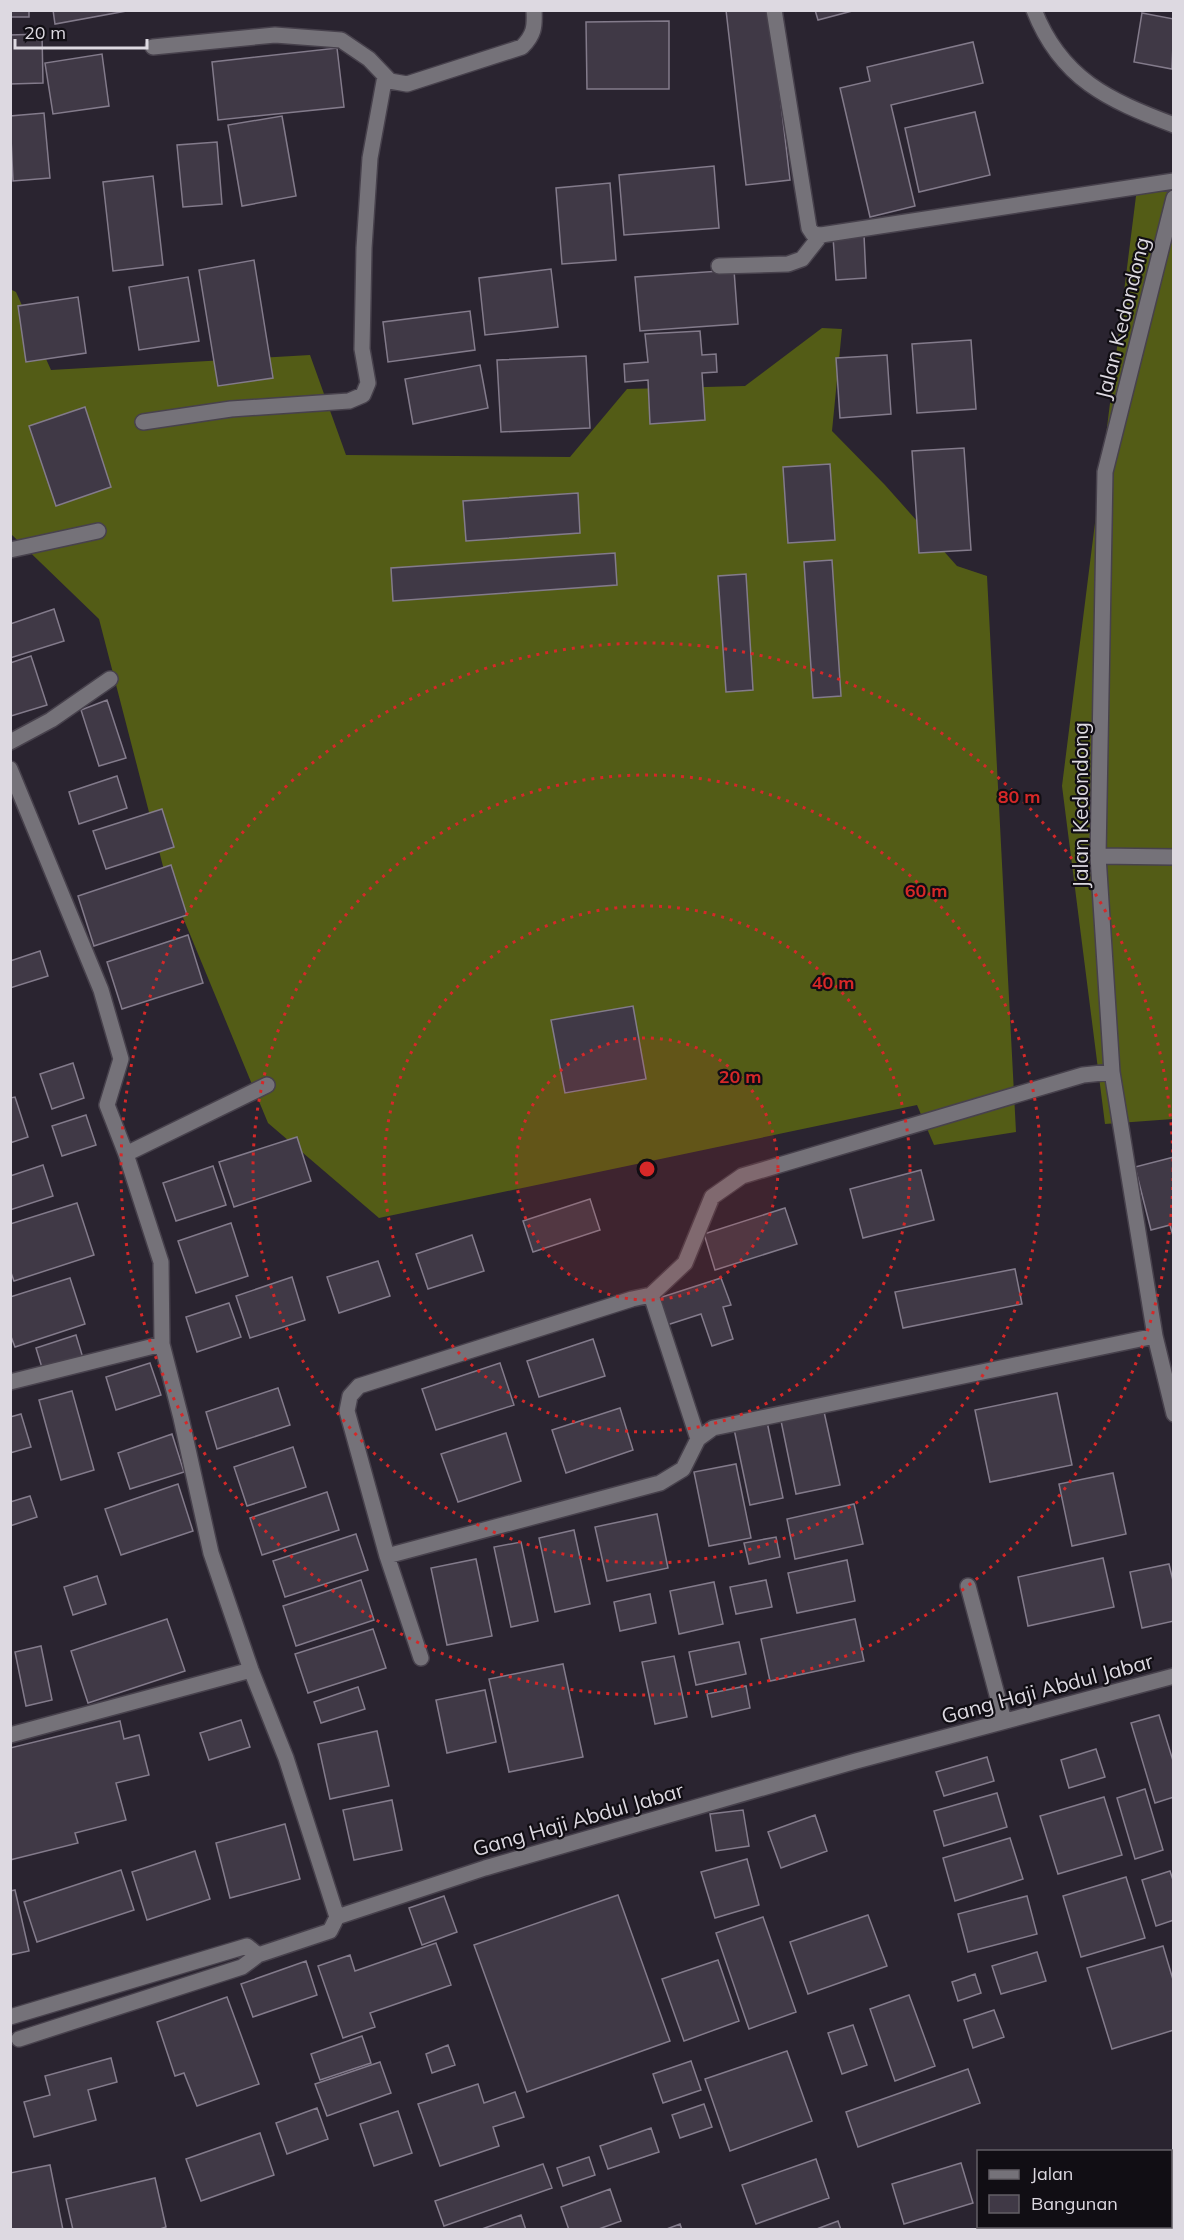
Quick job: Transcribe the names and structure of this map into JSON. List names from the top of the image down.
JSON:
{
  "streets": {
    "street": ["Jalan Kedondong", "Gang Haji Abdul Jabar"]
  },
  "legend": ["Jalan", "Bangunan"],
  "scale_bar": "20 m",
  "rings": [
    "80 m",
    "60 m",
    "40 m",
    "20 m"
  ]
}
